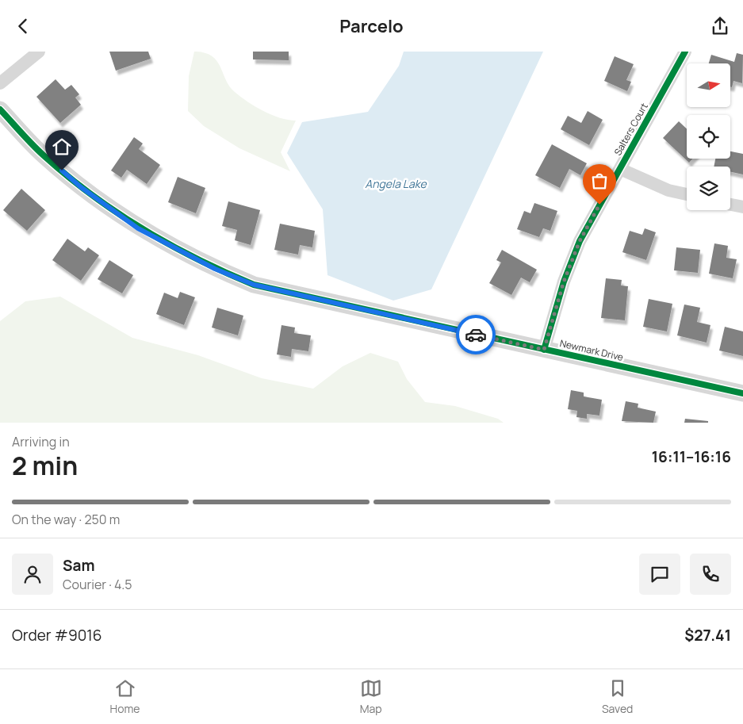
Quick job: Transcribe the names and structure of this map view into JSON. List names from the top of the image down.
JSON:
{
  "streets": {
    "street": ["Salters Court", "Newmark Drive"]
  },
  "crossings": [
    ["Salters Court", "Newmark Drive"]
  ],
  "water": ["Angela Lake"],
  "north": "right",
  "page": {
    "header": "Parcelo",
    "heading": ["2 min", "Arriving in", "16:11–16:16"],
    "panel": [
      "Sam",
      "Courier · 4.5",
      "Order #9016",
      "$27.41"
    ],
    "bar": "On the way · 250 m",
    "tabs": ["Home", "Map", "Saved"]
  }
}
